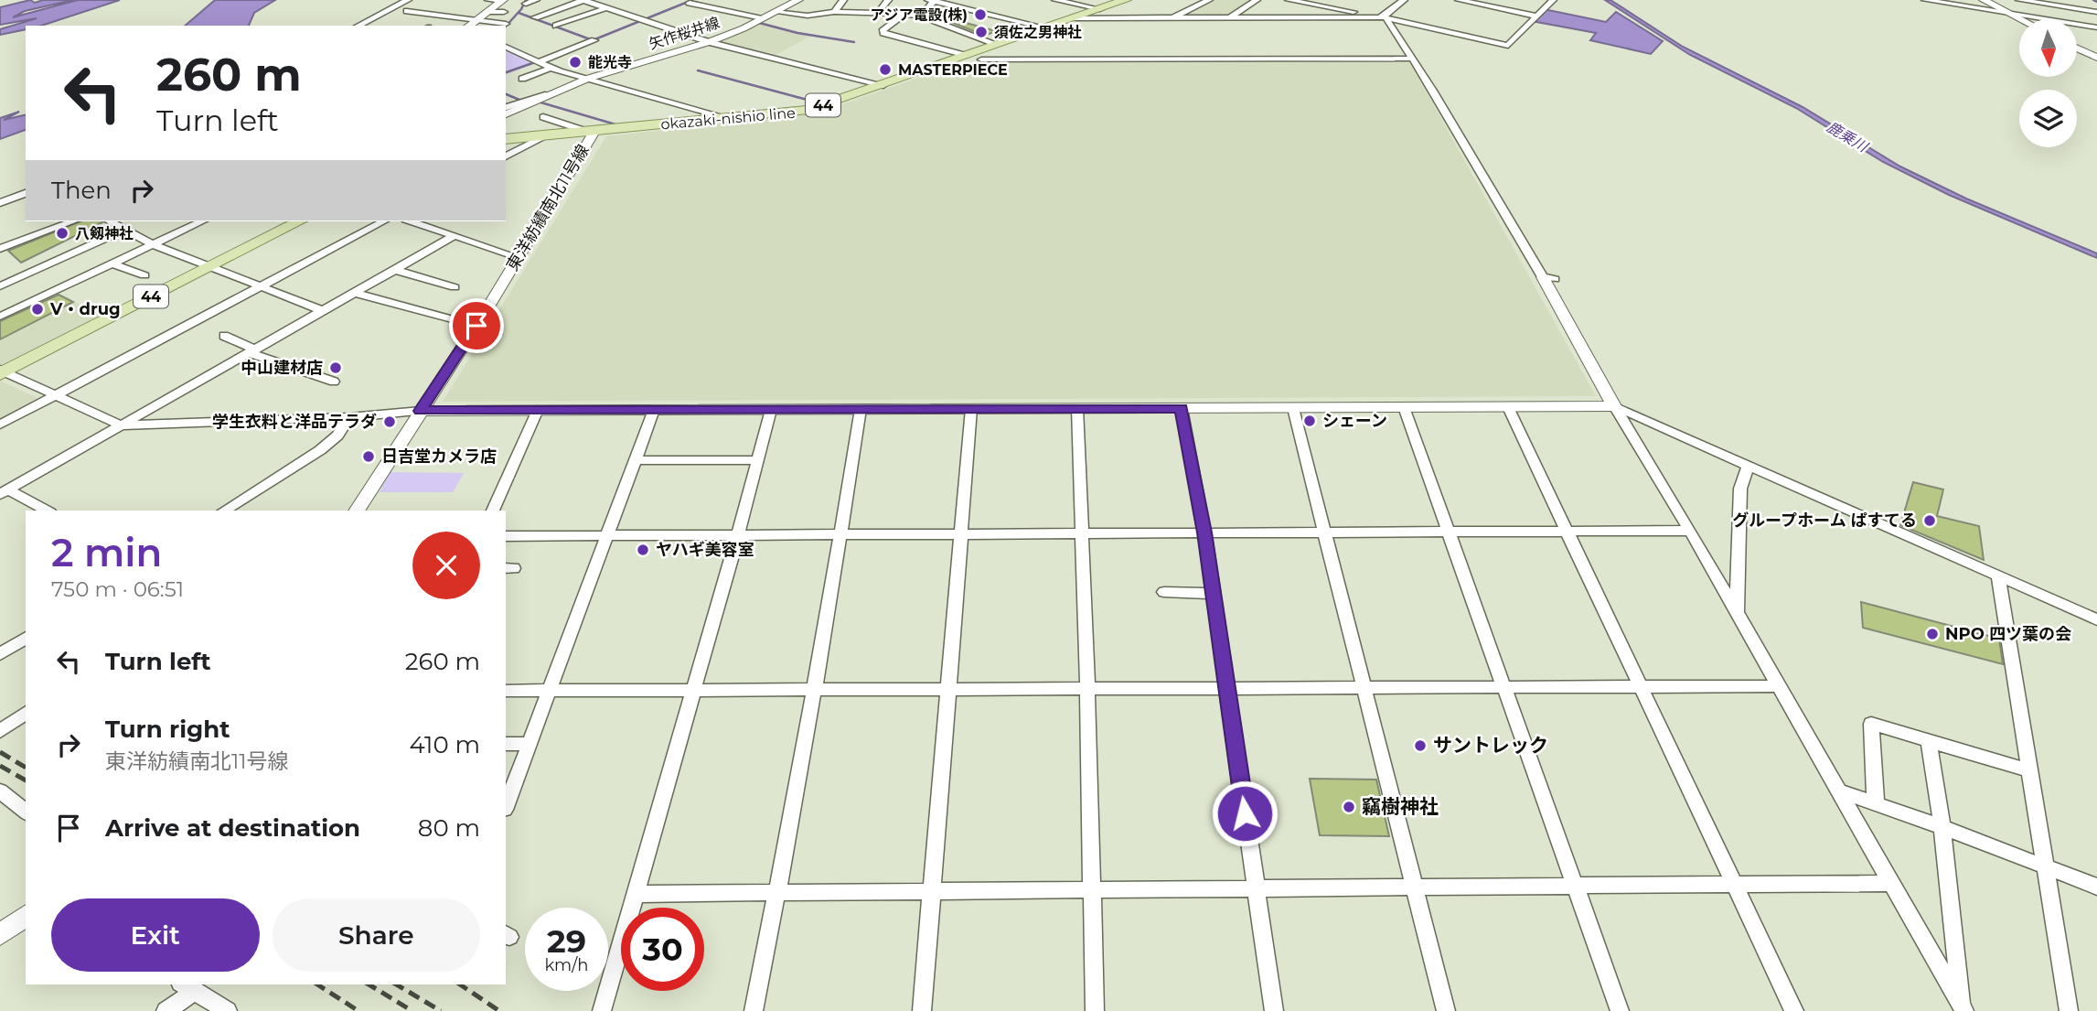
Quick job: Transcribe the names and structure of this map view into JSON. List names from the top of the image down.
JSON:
{
  "streets": {
    "main road": ["44", "okazaki-nishio line"],
    "street": ["矢作桜井線", "東洋紡績南北11号線"]
  },
  "crossings": [
    ["okazaki-nishio line", "東洋紡績南北11号線"]
  ],
  "water": ["鹿乗川"],
  "places": [
    "アジア電設(株)",
    "須佐之男神社",
    "能光寺",
    "MASTERPIECE",
    "八剱神社",
    "V・drug",
    "中山建材店",
    "シェーン",
    "学生衣料と洋品テラダ",
    "日吉堂カメラ店",
    "グループホーム ぱすてる",
    "ヤハギ美容室",
    "NPO 四ツ葉の会",
    "サントレック",
    "竊樹神社"
  ],
  "north": "bottom",
  "page": {
    "turn": ["260 m", "Turn left"],
    "then": "Then",
    "heading": ["2 min", "750 m · 06:51"],
    "list": [
      {
        "name": "Turn left",
        "value": "260 m"
      },
      {
        "name": "Turn right",
        "note": "東洋紡績南北11号線",
        "value": "410 m"
      },
      {
        "name": "Arrive at destination",
        "value": "80 m"
      }
    ],
    "buttons": ["Exit", "Share"],
    "speed": "29 km/h",
    "limit": "30"
  }
}
